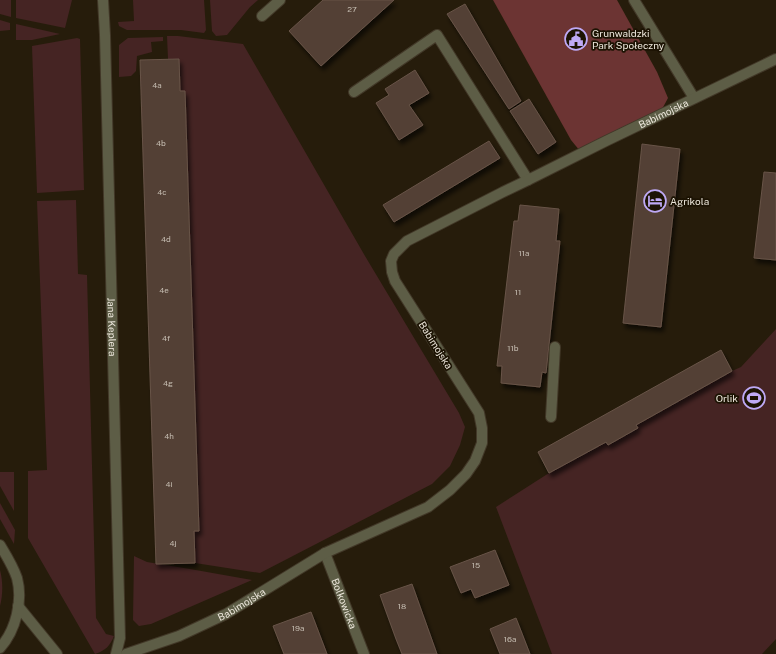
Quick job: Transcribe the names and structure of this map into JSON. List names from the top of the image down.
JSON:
{
  "streets": {
    "street": ["Babimojska", "Jana Keplera", "Bolkowicka"]
  },
  "crossings": [
    ["Babimojska", "Bolkowicka"]
  ],
  "places": {
    "public building": ["Grunwaldzki Park Społeczny"],
    "hotel": ["Agrikola"],
    "sports": ["Orlik"]
  },
  "house_numbers": [
    "27",
    "4a",
    "4b",
    "4c",
    "4d",
    "11a",
    "4e",
    "11",
    "4f",
    "11b",
    "4g",
    "4h",
    "4i",
    "4j",
    "15",
    "18",
    "19a",
    "16a"
  ]
}
